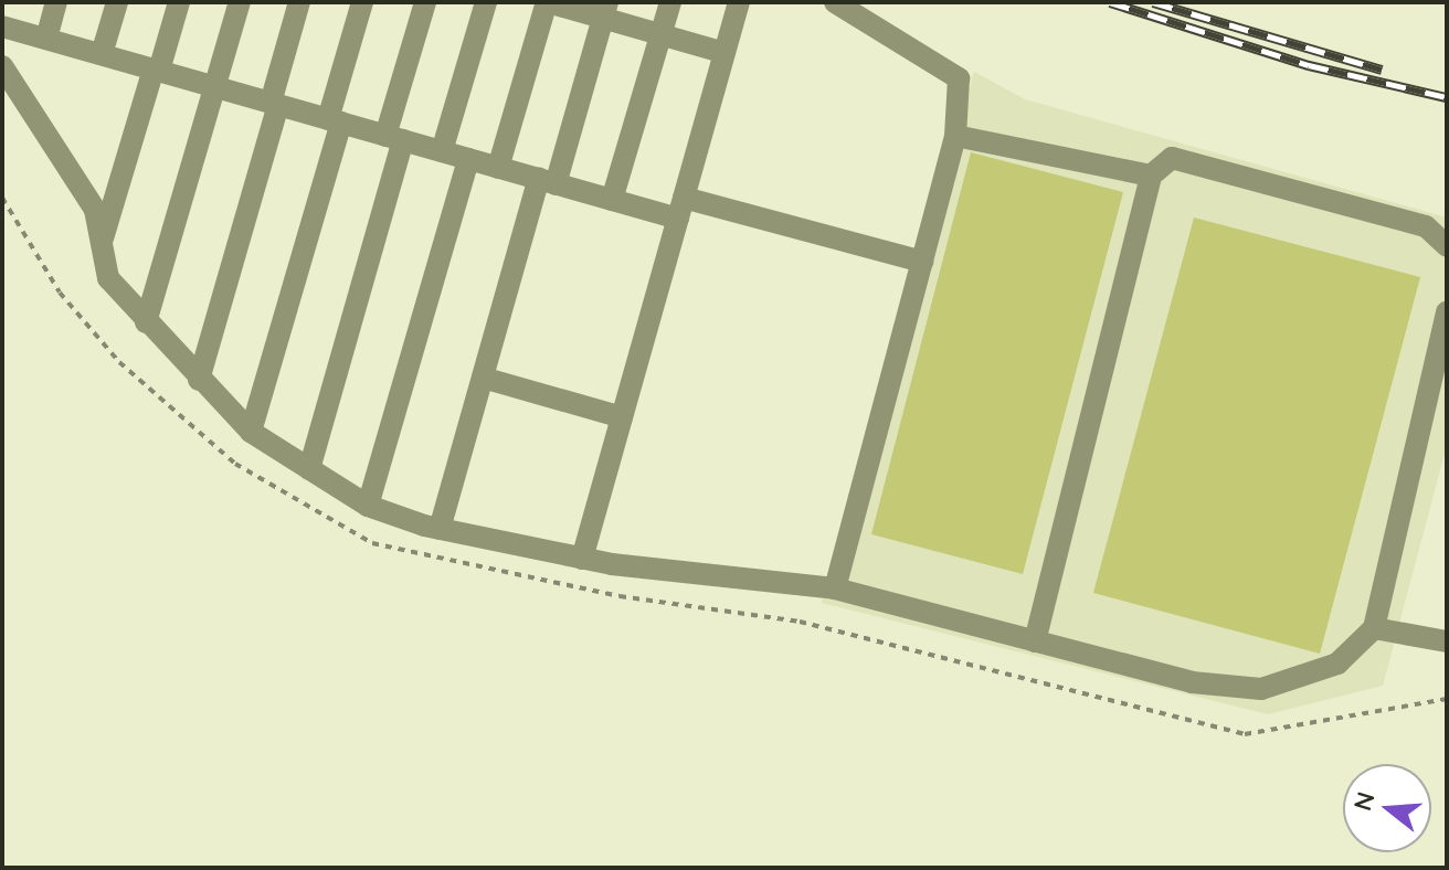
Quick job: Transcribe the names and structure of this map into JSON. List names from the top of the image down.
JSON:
{
  "north": "left"
}
